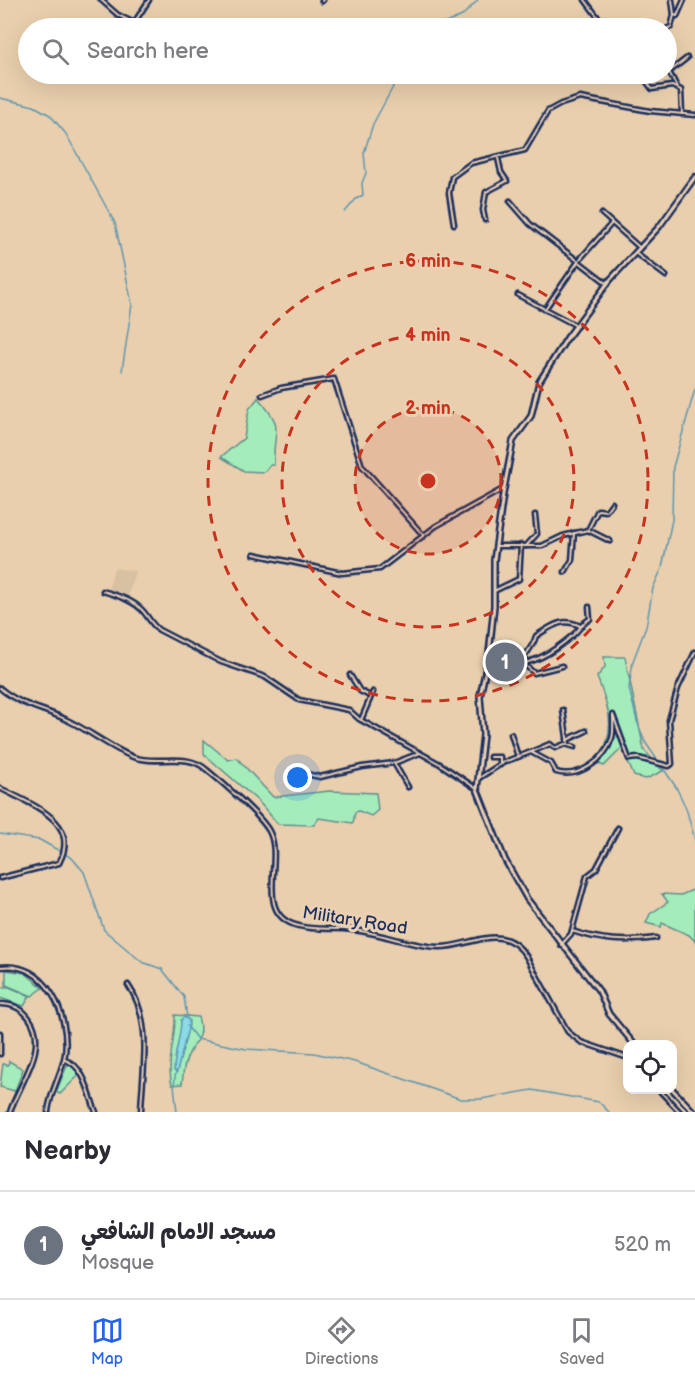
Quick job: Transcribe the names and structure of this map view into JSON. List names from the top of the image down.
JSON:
{
  "streets": {
    "street": ["Military Road"]
  },
  "page": {
    "search": "Search here",
    "pins": "1",
    "heading": "Nearby",
    "list": [
      {
        "mark": "1",
        "name": "مسجد الامام الشافعي",
        "note": "Mosque",
        "value": "520 m"
      }
    ],
    "nav": ["Map", "Directions", "Saved"]
  },
  "rings": ["6 min", "4 min", "2 min"]
}
